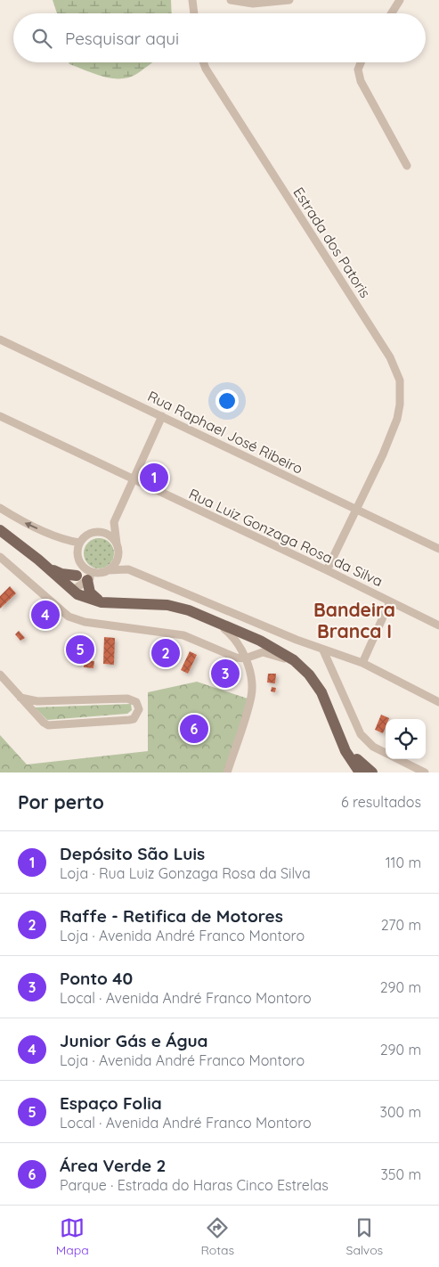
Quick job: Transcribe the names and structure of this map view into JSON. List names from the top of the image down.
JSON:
{
  "streets": {
    "street": ["Estrada dos Patoris", "Rua Raphael José Ribeiro", "Rua Luiz Gonzaga Rosa da Silva"]
  },
  "crossings": [
    ["Estrada dos Patoris", "Rua Raphael José Ribeiro"],
    ["Estrada dos Patoris", "Rua Luiz Gonzaga Rosa da Silva"]
  ],
  "districts": ["Bandeira Branca I"],
  "page": {
    "search": "Pesquisar aqui",
    "pins": [
      "1",
      "4",
      "5",
      "2",
      "3",
      "6"
    ],
    "heading": ["Por perto", "6 resultados"],
    "list": [
      {
        "mark": "1",
        "name": "Depósito São Luis",
        "note": "Loja · Rua Luiz Gonzaga Rosa da Silva",
        "value": "110 m"
      },
      {
        "mark": "2",
        "name": "Raffe - Retifica de Motores",
        "note": "Loja · Avenida André Franco Montoro",
        "value": "270 m"
      },
      {
        "mark": "3",
        "name": "Ponto 40",
        "note": "Local · Avenida André Franco Montoro",
        "value": "290 m"
      },
      {
        "mark": "4",
        "name": "Junior Gás e Água",
        "note": "Loja · Avenida André Franco Montoro",
        "value": "290 m"
      },
      {
        "mark": "5",
        "name": "Espaço Folia",
        "note": "Local · Avenida André Franco Montoro",
        "value": "300 m"
      },
      {
        "mark": "6",
        "name": "Área Verde 2",
        "note": "Parque · Estrada do Haras Cinco Estrelas",
        "value": "350 m"
      }
    ],
    "nav": ["Mapa", "Rotas", "Salvos"]
  }
}
